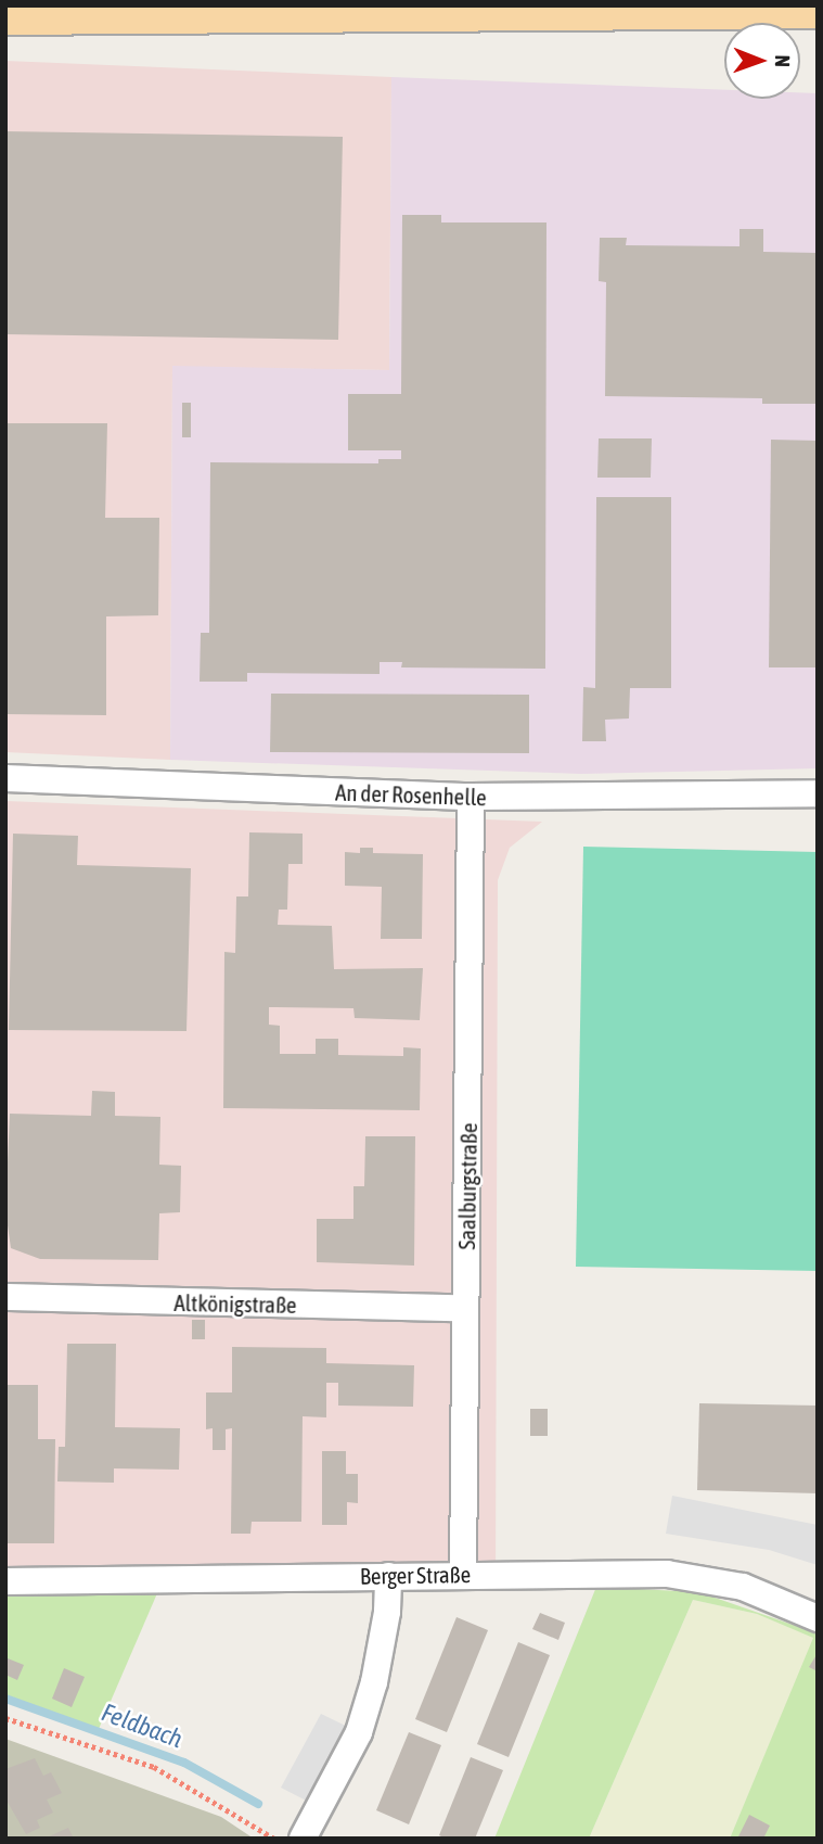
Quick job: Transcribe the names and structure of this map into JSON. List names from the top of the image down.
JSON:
{
  "streets": {
    "street": [
      "An der Rosenhelle",
      "Saalburgstraße",
      "Altkönigstraße",
      "Berger Straße"
    ]
  },
  "crossings": [
    ["An der Rosenhelle", "Saalburgstraße"],
    ["Saalburgstraße", "Altkönigstraße"],
    ["Saalburgstraße", "Berger Straße"]
  ],
  "water": ["Feldbach"],
  "north": "right"
}
